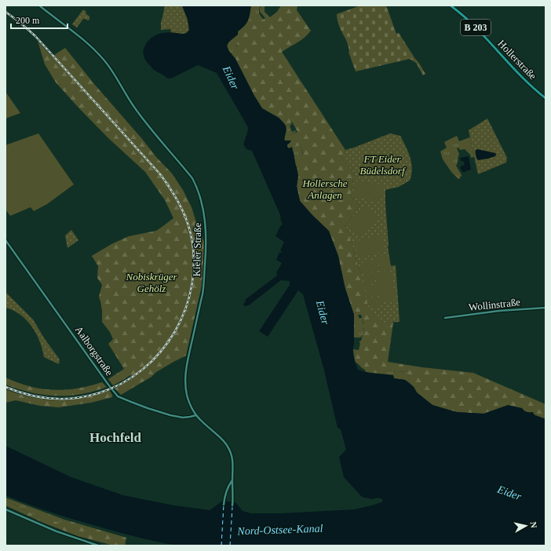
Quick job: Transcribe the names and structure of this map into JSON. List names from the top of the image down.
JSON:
{
  "streets": {
    "main road": [
      "B 203",
      "Hollerstraße",
      "Kieler Straße",
      "Wollinstraße",
      "Aalborgstraße"
    ]
  },
  "crossings": [
    ["Kieler Straße", "Aalborgstraße"]
  ],
  "districts": ["Hochfeld"],
  "water": ["Eider", "Nord-Ostsee-Kanal"],
  "parks": ["FT Eider Büdelsdorf", "Hollersche Anlagen", "Nobiskrüger Gehölz"],
  "scale_bar": "200 m",
  "north": "right"
}
